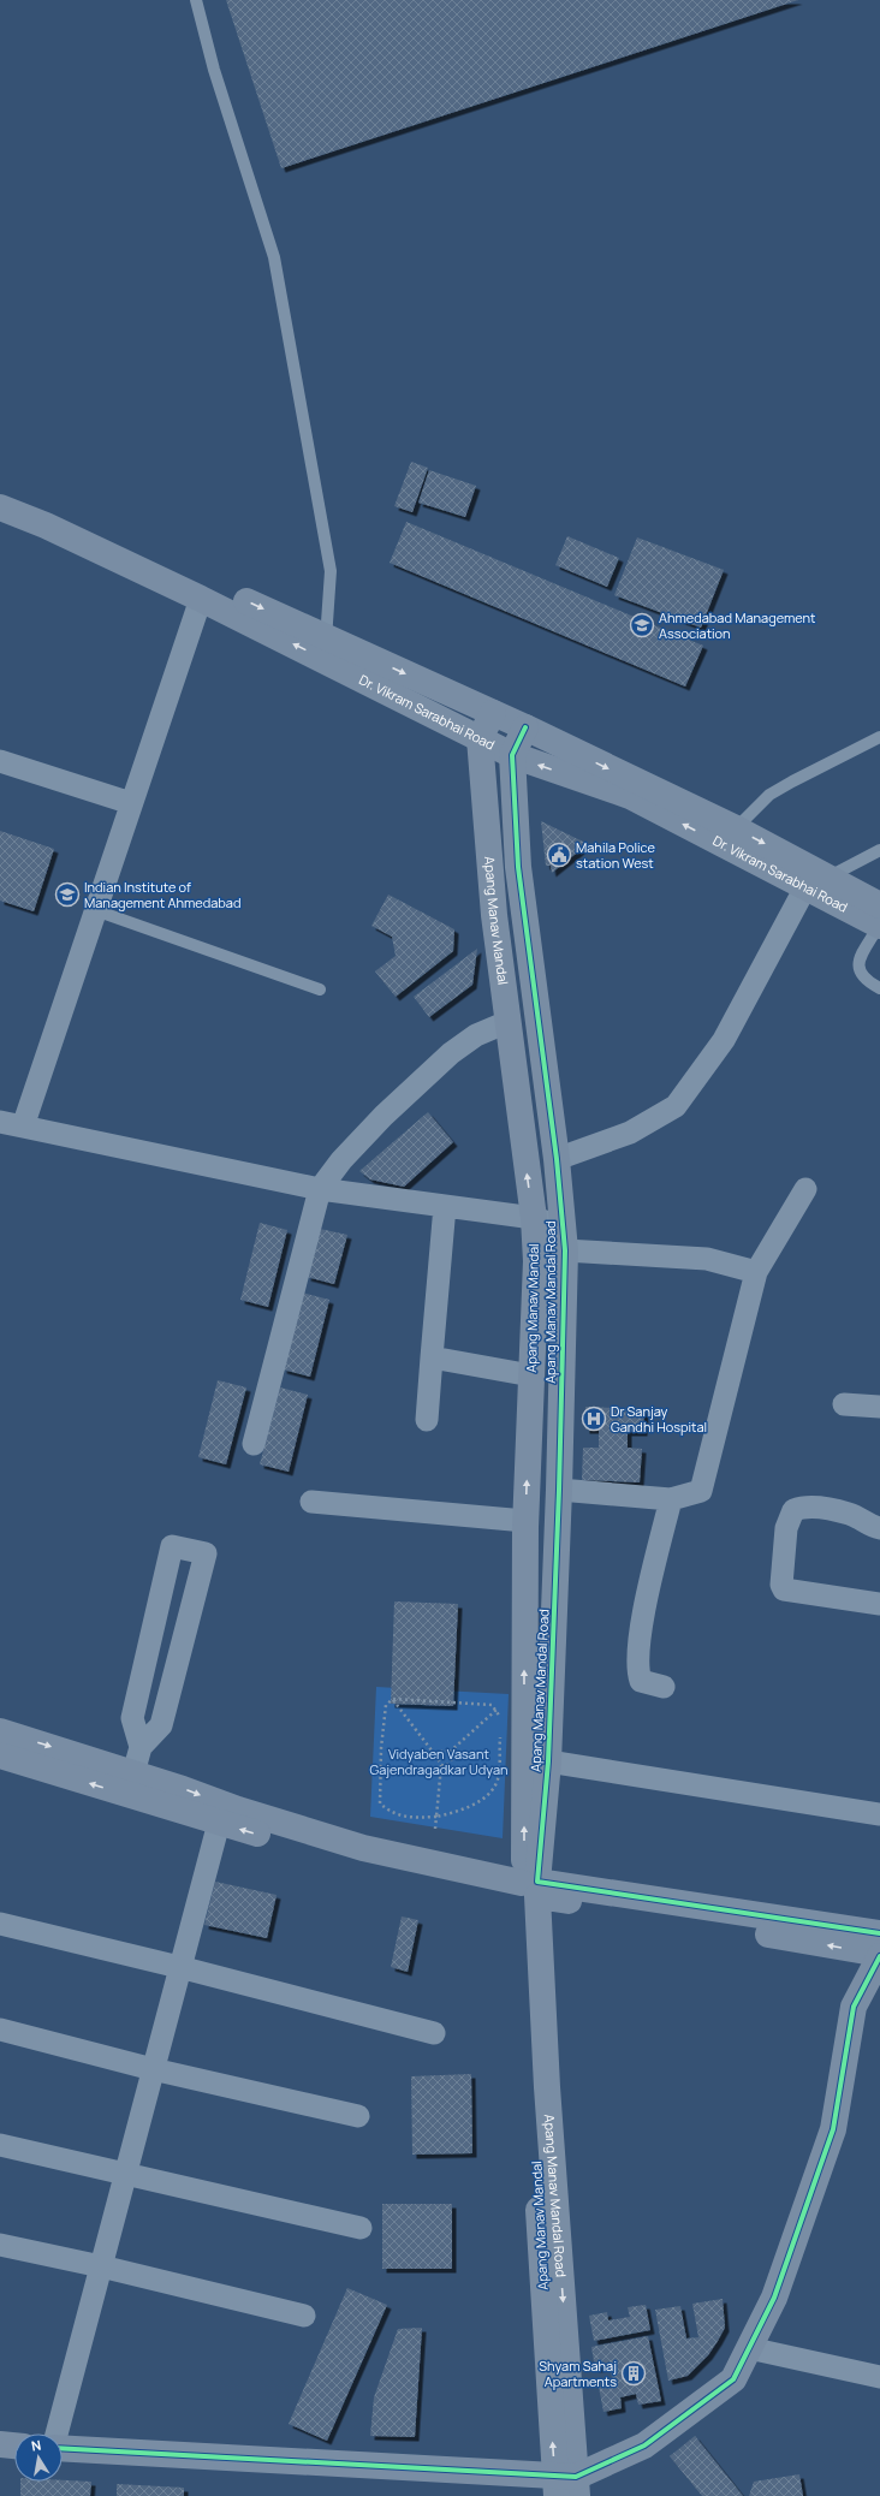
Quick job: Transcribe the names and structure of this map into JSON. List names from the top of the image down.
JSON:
{
  "streets": {
    "street": ["Dr. Vikram Sarabhai Road", "Apang Manav Mandal", "Apang Manav Mandal Road"]
  },
  "crossings": [
    ["Dr. Vikram Sarabhai Road", "Apang Manav Mandal"],
    ["Dr. Vikram Sarabhai Road", "Apang Manav Mandal Road"],
    ["Apang Manav Mandal", "Apang Manav Mandal Road"]
  ],
  "one_way": ["Apang Manav Mandal"],
  "parks": ["Vidyaben Vasant Gajendragadkar Udyan"],
  "places": {
    "school or university": ["Ahmedabad Management Association", "Indian Institute of Management Ahmedabad"],
    "public building": ["Mahila Police station West"],
    "hospital": ["Dr Sanjay Gandhi Hospital"],
    "building": ["Shyam Sahaj Apartments"]
  },
  "north": "top"
}
